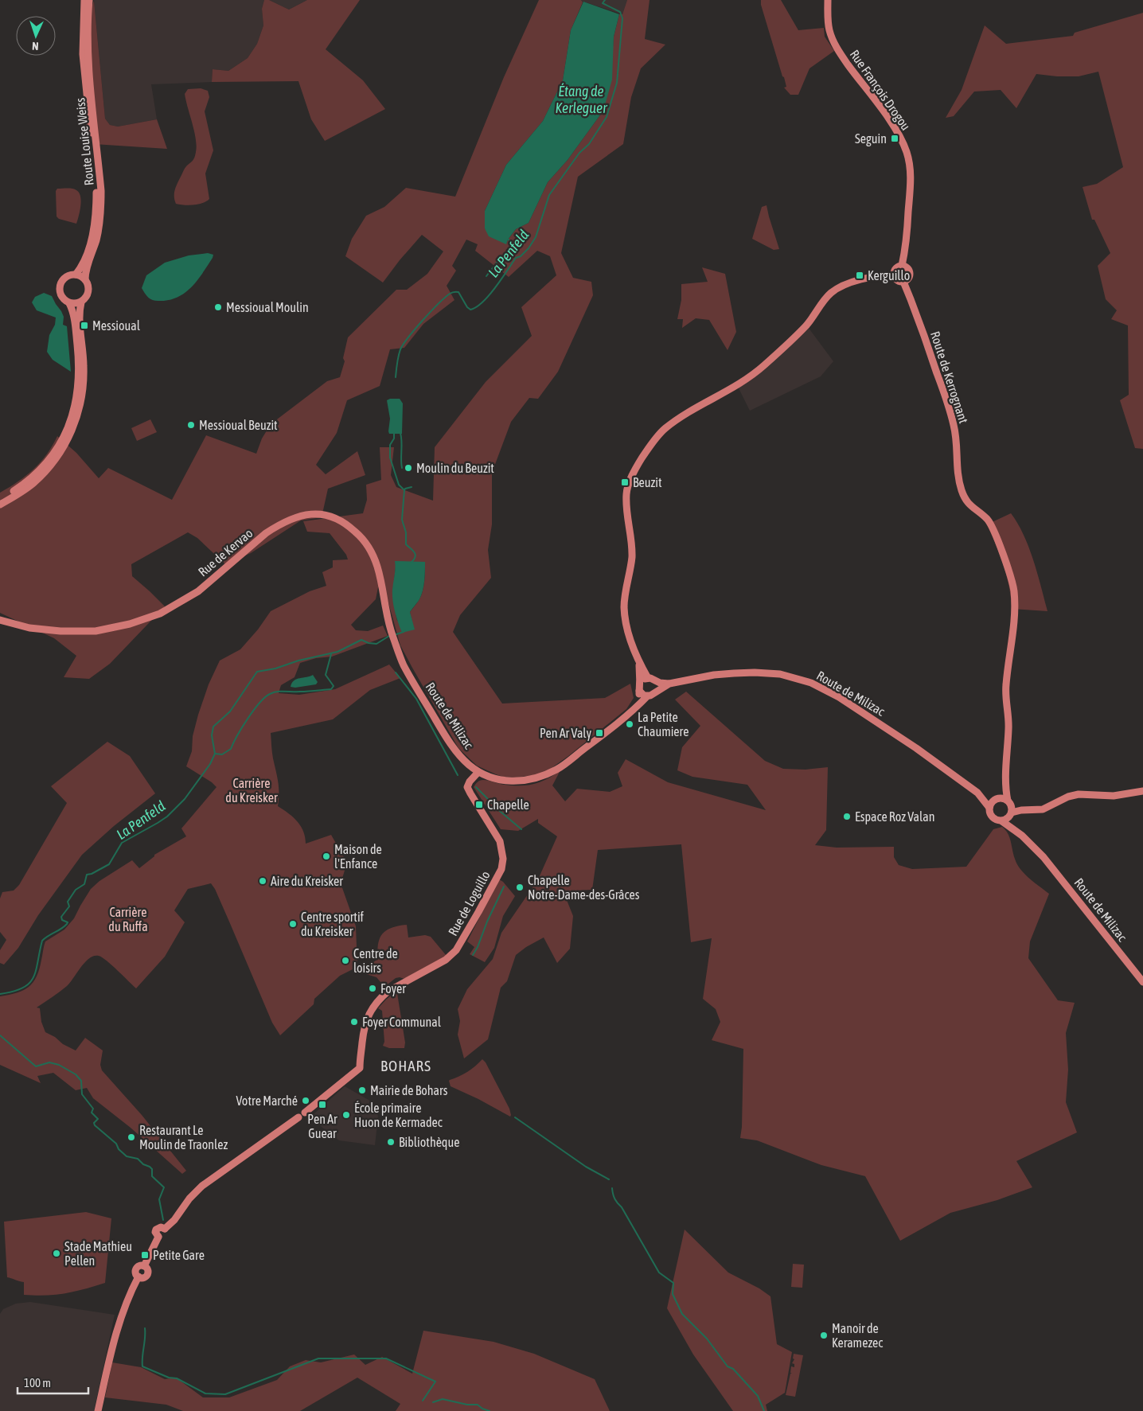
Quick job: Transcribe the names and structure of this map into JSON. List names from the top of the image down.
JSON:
{
  "streets": {
    "main road": [
      "Rue François Drogou",
      "Route Louise Weiss",
      "Route de Kerrognant",
      "Rue de Kervao",
      "Route de Milizac",
      "Rue de Loguillo"
    ]
  },
  "crossings": [
    ["Rue François Drogou", "Route de Kerrognant"],
    ["Rue de Kervao", "Route de Milizac"],
    ["Route de Milizac", "Rue de Loguillo"]
  ],
  "districts": ["BOHARS"],
  "water": ["Étang de Kerleguer", "La Penfeld"],
  "parks": ["Carrière du Kreisker", "Carrière du Ruffa"],
  "places": {
    "transit": [
      "Seguin",
      "Kerguillo",
      "Messioual",
      "Beuzit",
      "Pen Ar Valy",
      "Chapelle",
      "Pen Ar Guear",
      "Petite Gare"
    ],
    "other": [
      "Messioual Moulin",
      "Messioual Beuzit",
      "Moulin du Beuzit",
      "La Petite Chaumiere",
      "Espace Roz Valan",
      "Maison de l'Enfance",
      "Aire du Kreisker",
      "Chapelle Notre-Dame-des-Grâces",
      "Centre sportif du Kreisker",
      "Centre de loisirs",
      "Foyer",
      "Foyer Communal",
      "Mairie de Bohars",
      "Votre Marché",
      "École primaire Huon de Kermadec",
      "Restaurant Le Moulin de Traonlez",
      "Bibliothèque",
      "Stade Mathieu Pellen",
      "Manoir de Keramezec"
    ]
  },
  "scale_bar": "100 m",
  "north": "bottom"
}
